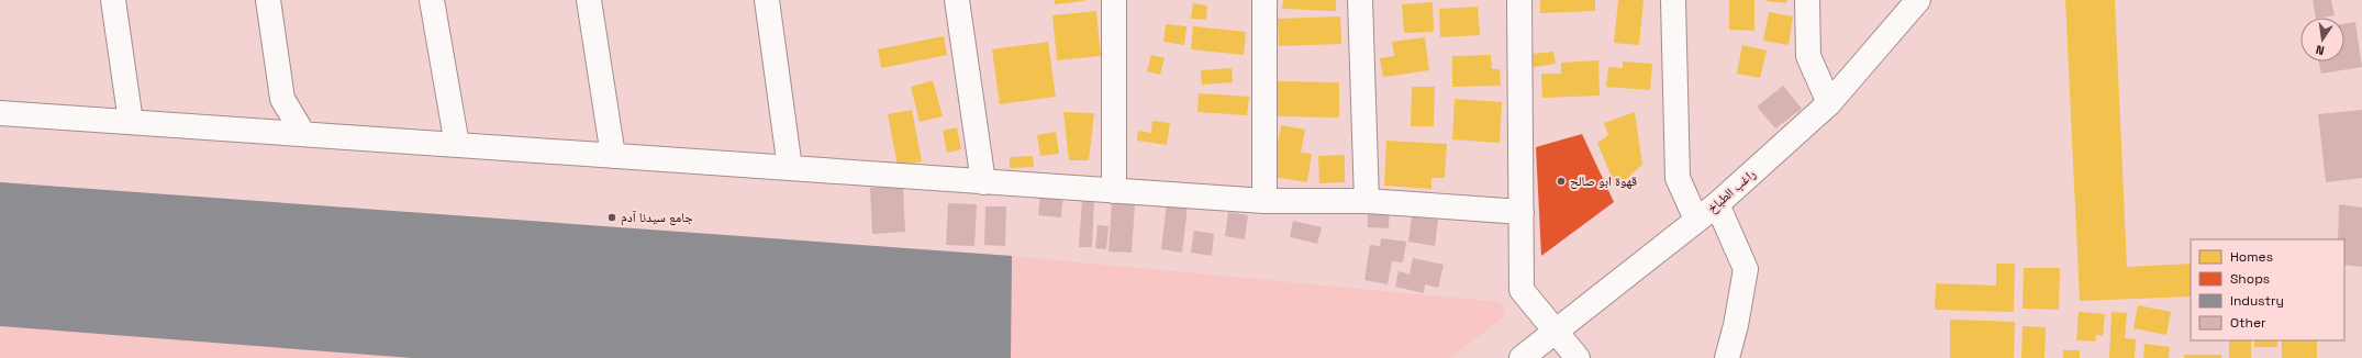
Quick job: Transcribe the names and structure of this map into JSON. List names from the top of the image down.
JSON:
{
  "streets": {
    "street": ["راغب الطباخ"]
  },
  "places": ["قهوة ابو صالح", "جامع سيدنا آدم"],
  "legend": [
    "Homes",
    "Shops",
    "Industry",
    "Other"
  ],
  "north": "bottom"
}
